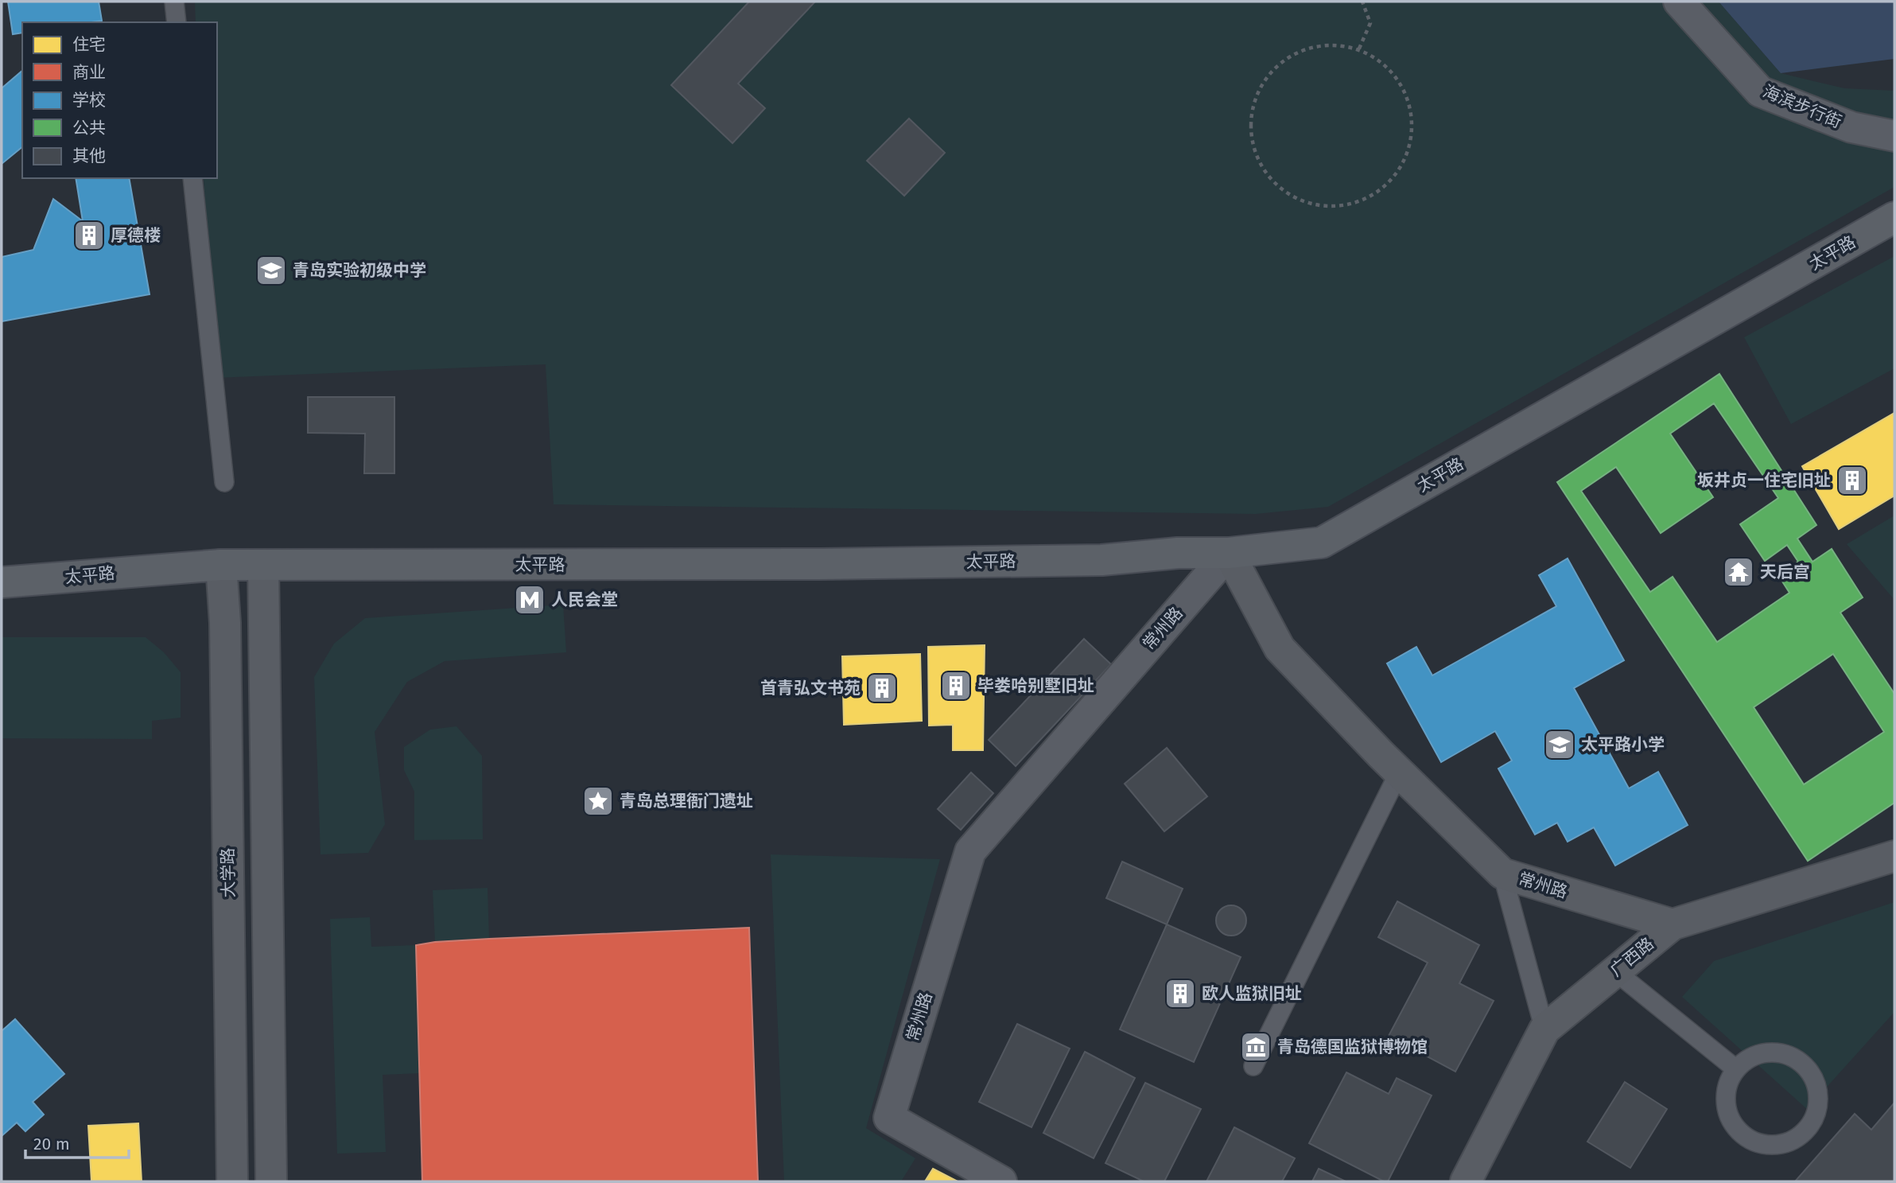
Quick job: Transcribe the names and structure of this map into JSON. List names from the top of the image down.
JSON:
{
  "streets": {
    "main road": [
      "太平路",
      "常州路",
      "大学路",
      "广西路"
    ],
    "street": ["海滨步行街"]
  },
  "crossings": [
    ["太平路", "常州路"],
    ["太平路", "大学路"],
    ["常州路", "广西路"]
  ],
  "places": {
    "building": [
      "厚德楼",
      "坂井贞一住宅旧址",
      "毕娄哈别墅旧址",
      "首青弘文书苑",
      "欧人监狱旧址"
    ],
    "school or university": ["青岛实验初级中学", "太平路小学"],
    "temple": ["天后宫"],
    "metro station": ["人民会堂"],
    "place": ["青岛总理衙门遗址"],
    "museum": ["青岛德国监狱博物馆"]
  },
  "legend": [
    "住宅",
    "商业",
    "学校",
    "公共",
    "其他"
  ],
  "scale_bar": "20 m"
}
